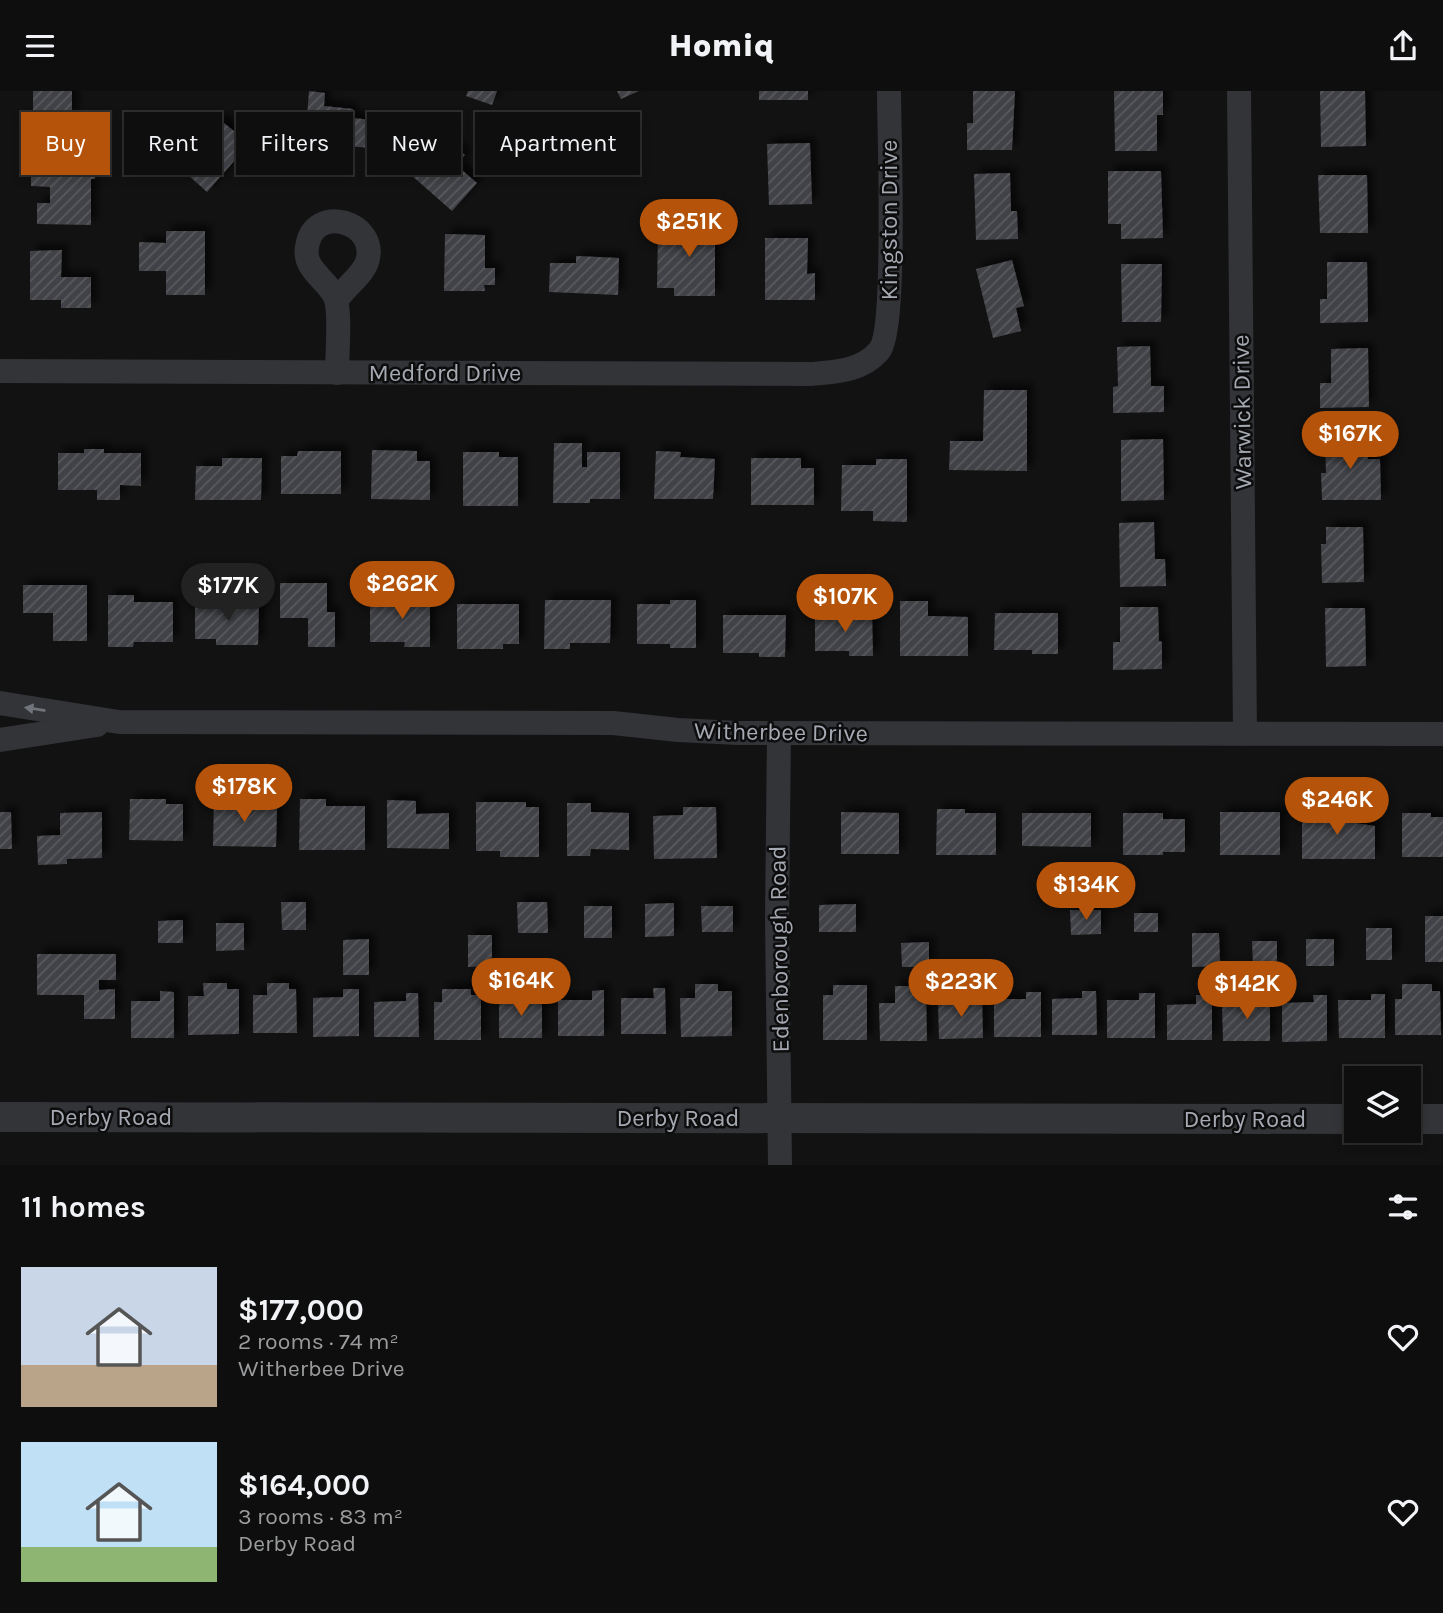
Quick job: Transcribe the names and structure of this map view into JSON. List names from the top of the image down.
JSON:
{
  "streets": {
    "street": [
      "Kingston Drive",
      "Medford Drive",
      "Warwick Drive",
      "Witherbee Drive",
      "Edenborough Road",
      "Derby Road"
    ]
  },
  "crossings": [
    ["Kingston Drive", "Medford Drive"],
    ["Warwick Drive", "Witherbee Drive"],
    ["Witherbee Drive", "Edenborough Road"],
    ["Edenborough Road", "Derby Road"]
  ],
  "page": {
    "header": "Homiq",
    "chip": [
      "Buy",
      "Rent",
      "Filters",
      "New",
      "Apartment"
    ],
    "price": [
      "$251K",
      "$167K",
      "$262K",
      "$177K",
      "$107K",
      "$178K",
      "$246K",
      "$134K",
      "$164K",
      "$223K",
      "$142K"
    ],
    "heading": "11 homes",
    "list": [
      {
        "name": "$177,000",
        "note": "2 rooms · 74 m² · Witherbee Drive"
      },
      {
        "name": "$164,000",
        "note": "3 rooms · 83 m² · Derby Road"
      }
    ]
  }
}
